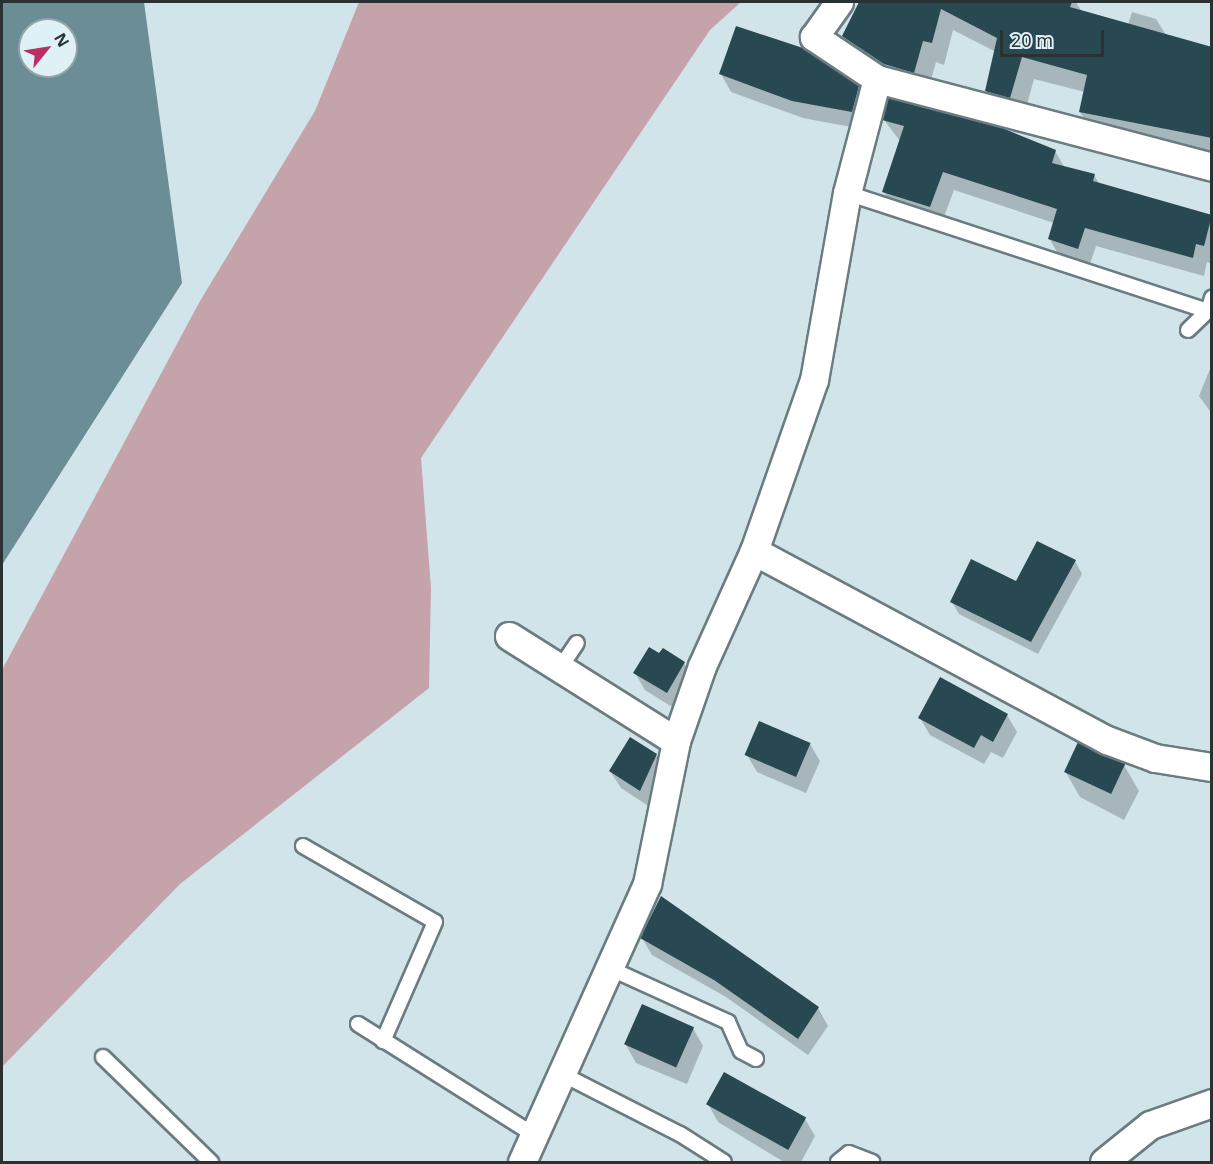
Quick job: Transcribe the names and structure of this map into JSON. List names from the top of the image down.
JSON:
{
  "scale_bar": "20 m",
  "north": "top right"
}
